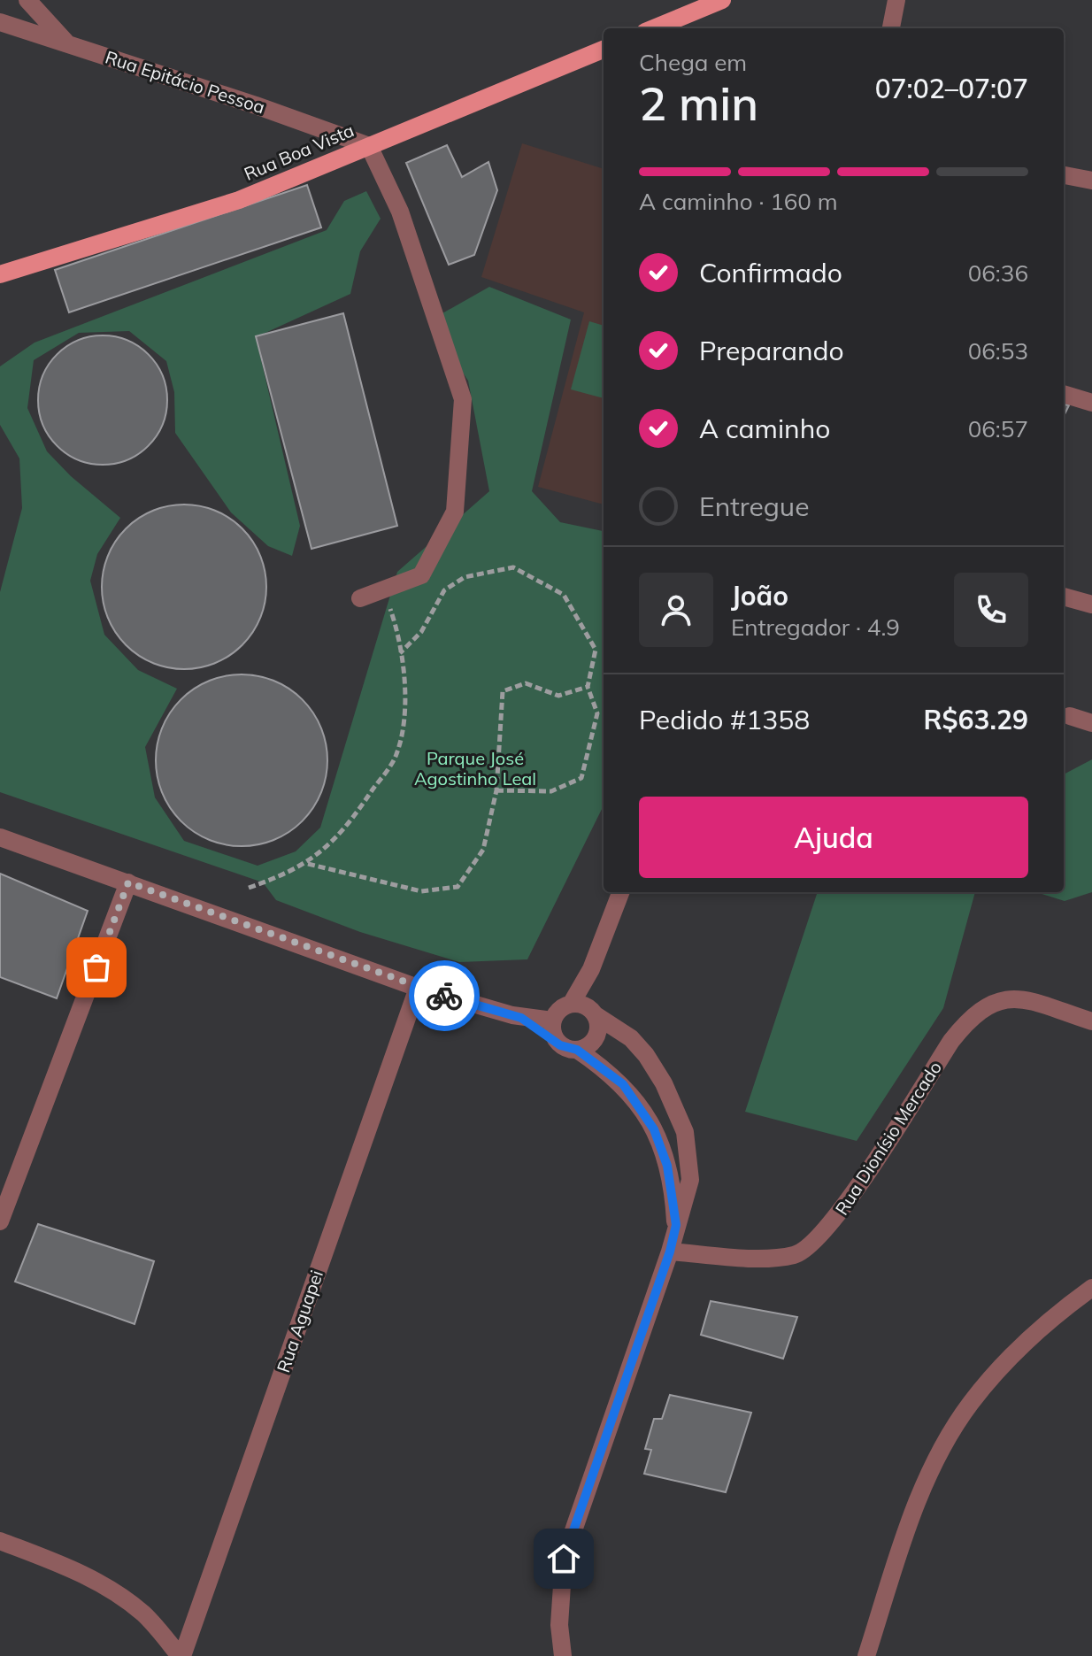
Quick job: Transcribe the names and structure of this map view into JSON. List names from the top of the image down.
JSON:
{
  "streets": {
    "main road": ["Rua Boa Vista"],
    "street": ["Rua Epitácio Pessoa", "Rua Dionísio Mercado", "Rua Aguapei"]
  },
  "crossings": [
    ["Rua Epitácio Pessoa", "Rua Boa Vista"]
  ],
  "parks": ["Parque José Agostinho Leal"],
  "page": {
    "heading": ["2 min", "Chega em", "07:02–07:07"],
    "panel": [
      "João",
      "Entregador · 4.9",
      "Pedido #1358",
      "R$63.29"
    ],
    "bar": "A caminho · 160 m",
    "list": [
      ["Confirmado", "06:36"],
      ["Preparando", "06:53"],
      ["A caminho", "06:57"],
      "Entregue"
    ],
    "buttons": "Ajuda"
  }
}
